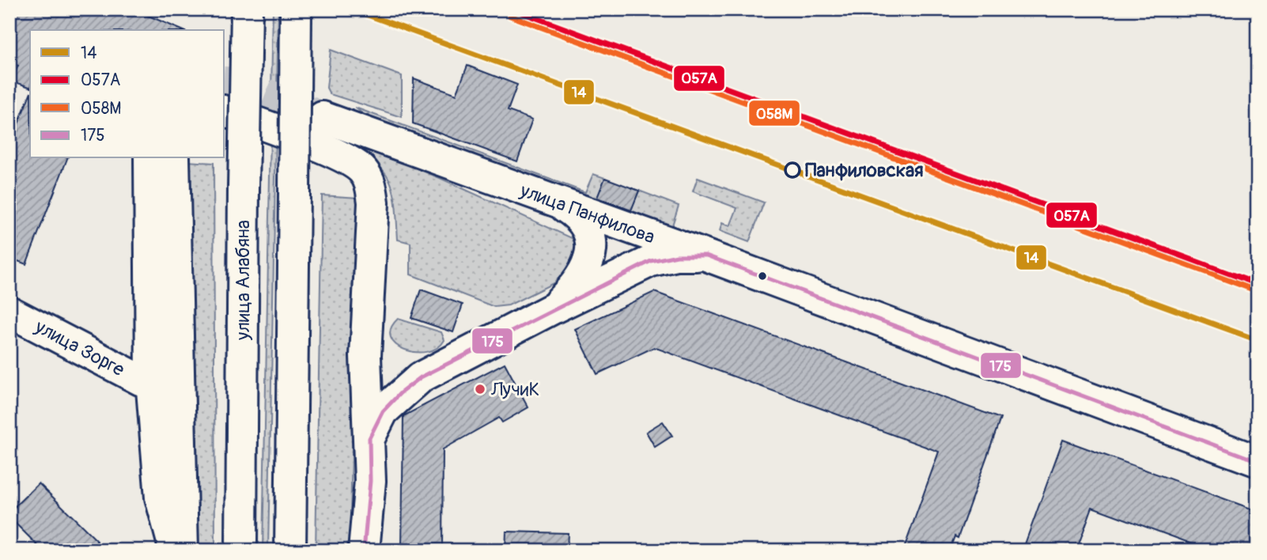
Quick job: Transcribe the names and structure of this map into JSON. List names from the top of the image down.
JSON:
{
  "streets": {
    "street": ["улица Панфилова", "улица Алабяна", "улица Зорге"]
  },
  "places": ["Панфиловская", "ЛучиК"],
  "lines": [
    "transit line 14",
    "transit line 057А",
    "transit line 058М",
    "transit line 175"
  ],
  "legend": [
    "14",
    "057А",
    "058М",
    "175"
  ]
}
